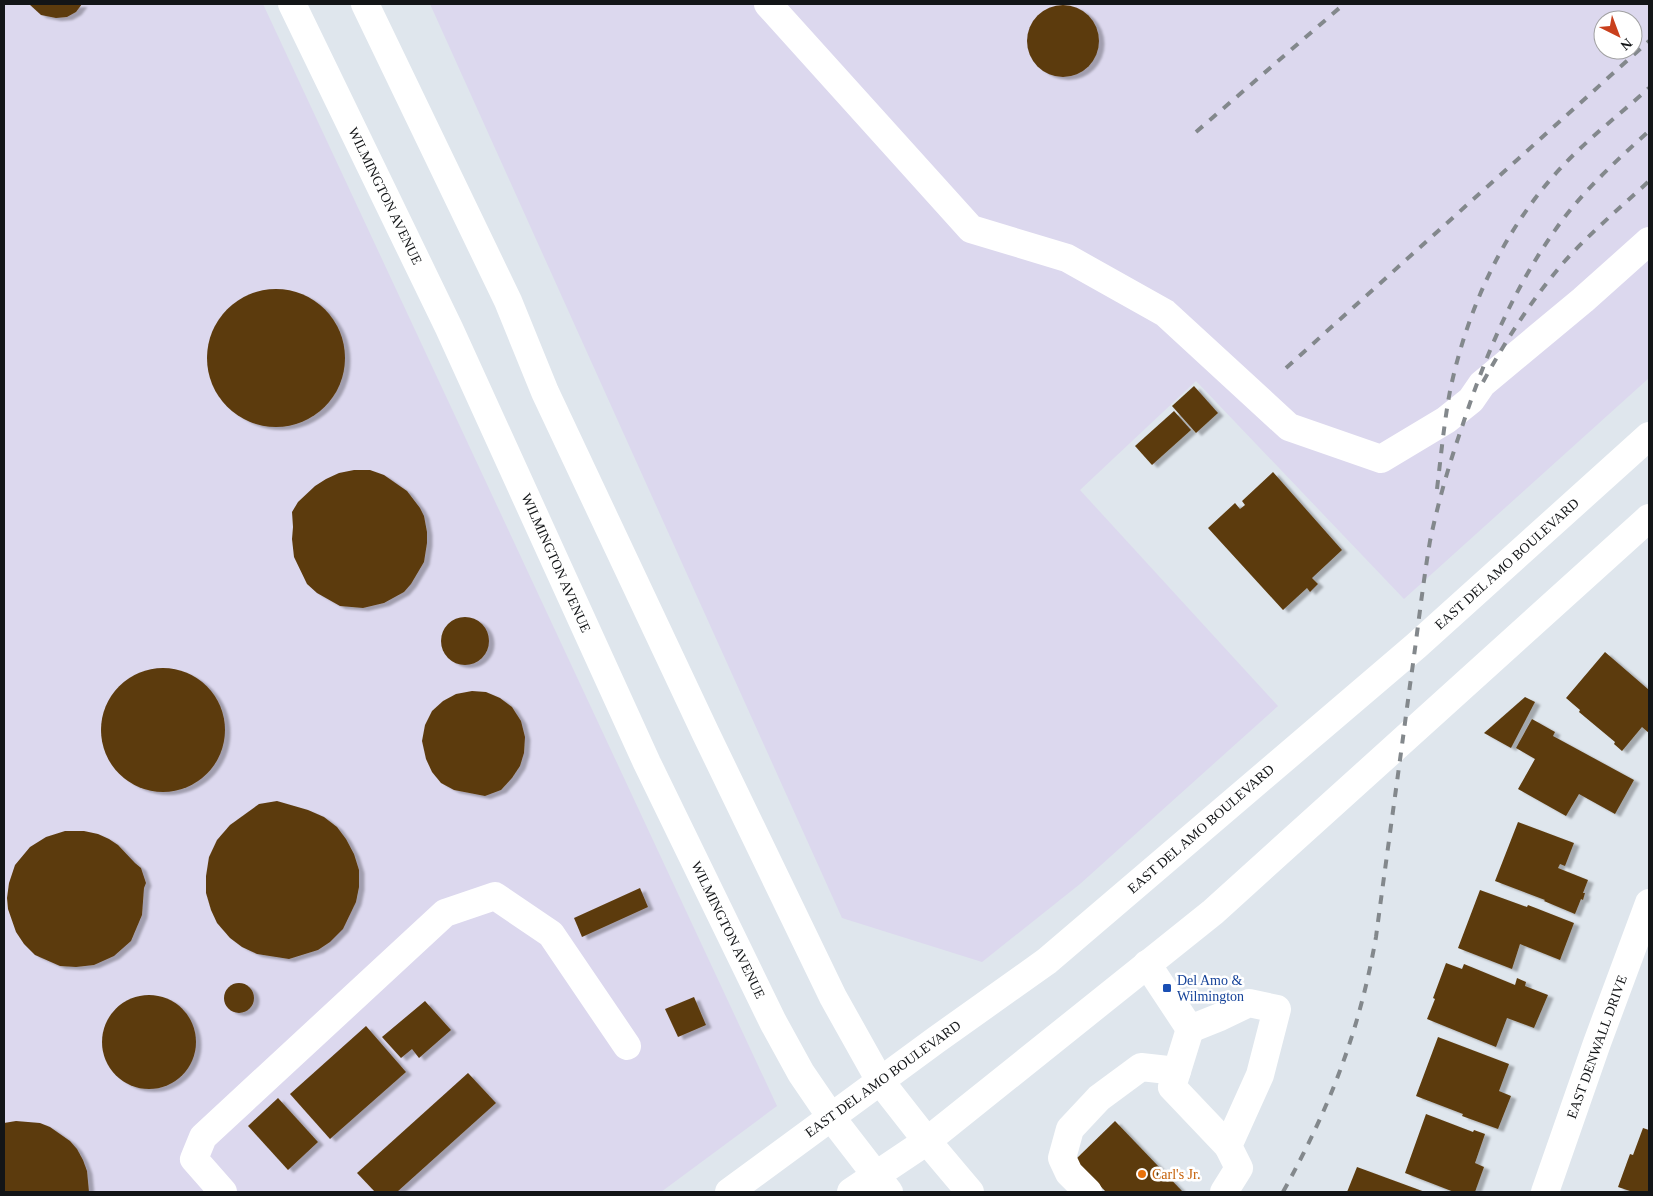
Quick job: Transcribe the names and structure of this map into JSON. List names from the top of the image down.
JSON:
{
  "streets": {
    "main road": ["WILMINGTON AVENUE", "EAST DEL AMO BOULEVARD", "EAST DENWALL DRIVE"]
  },
  "crossings": [
    ["WILMINGTON AVENUE", "EAST DEL AMO BOULEVARD"]
  ],
  "places": {
    "transit": ["Del Amo & Wilmington"],
    "other": ["Carl's Jr."]
  },
  "north": "bottom right"
}
